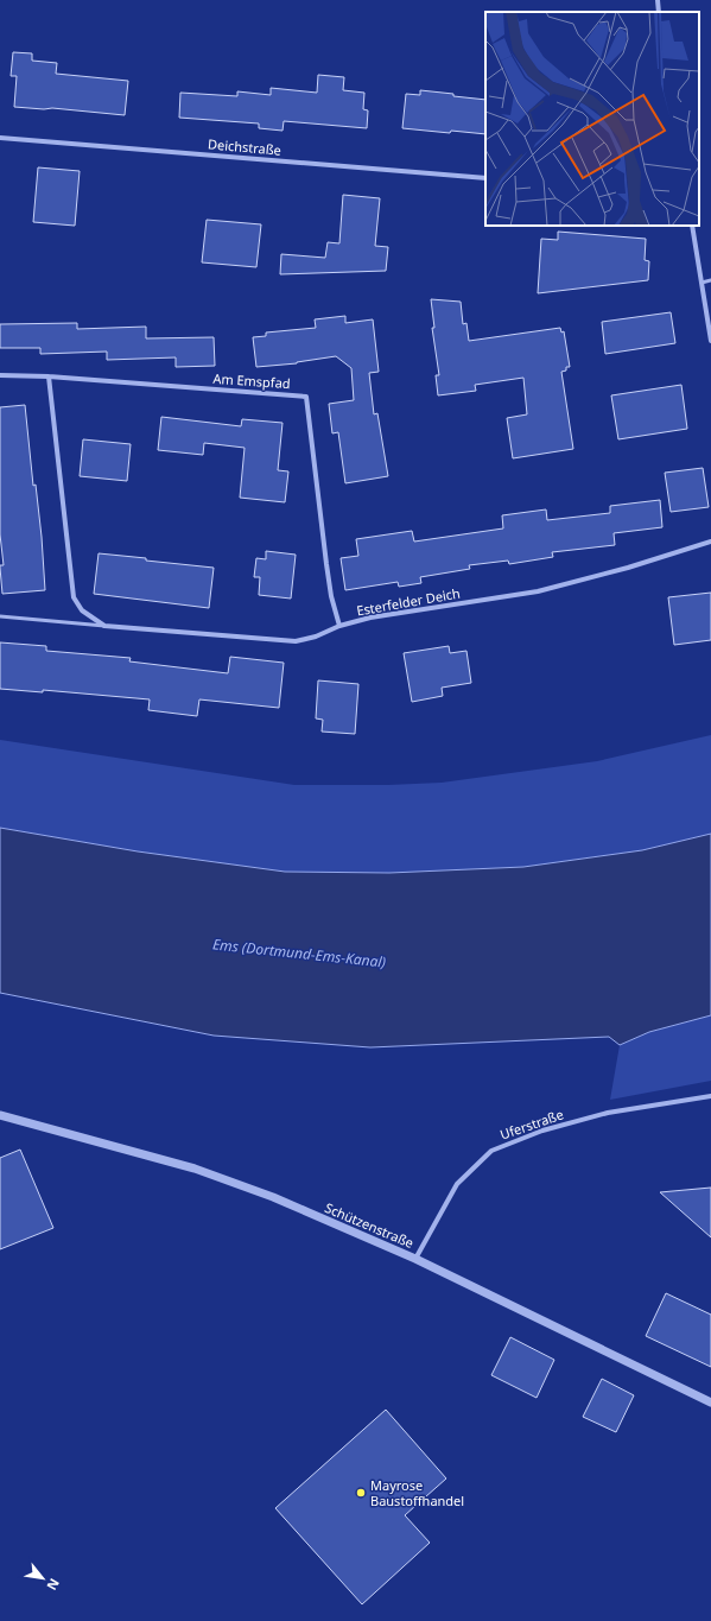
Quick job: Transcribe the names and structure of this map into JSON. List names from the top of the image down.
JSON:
{
  "streets": {
    "street": [
      "Deichstraße",
      "Am Emspfad",
      "Esterfelder Deich",
      "Uferstraße",
      "Schützenstraße"
    ]
  },
  "crossings": [
    ["Am Emspfad", "Esterfelder Deich"],
    ["Uferstraße", "Schützenstraße"]
  ],
  "water": ["Ems (Dortmund-Ems-Kanal)"],
  "places": ["Mayrose Baustoffhandel"],
  "north": "bottom right"
}
